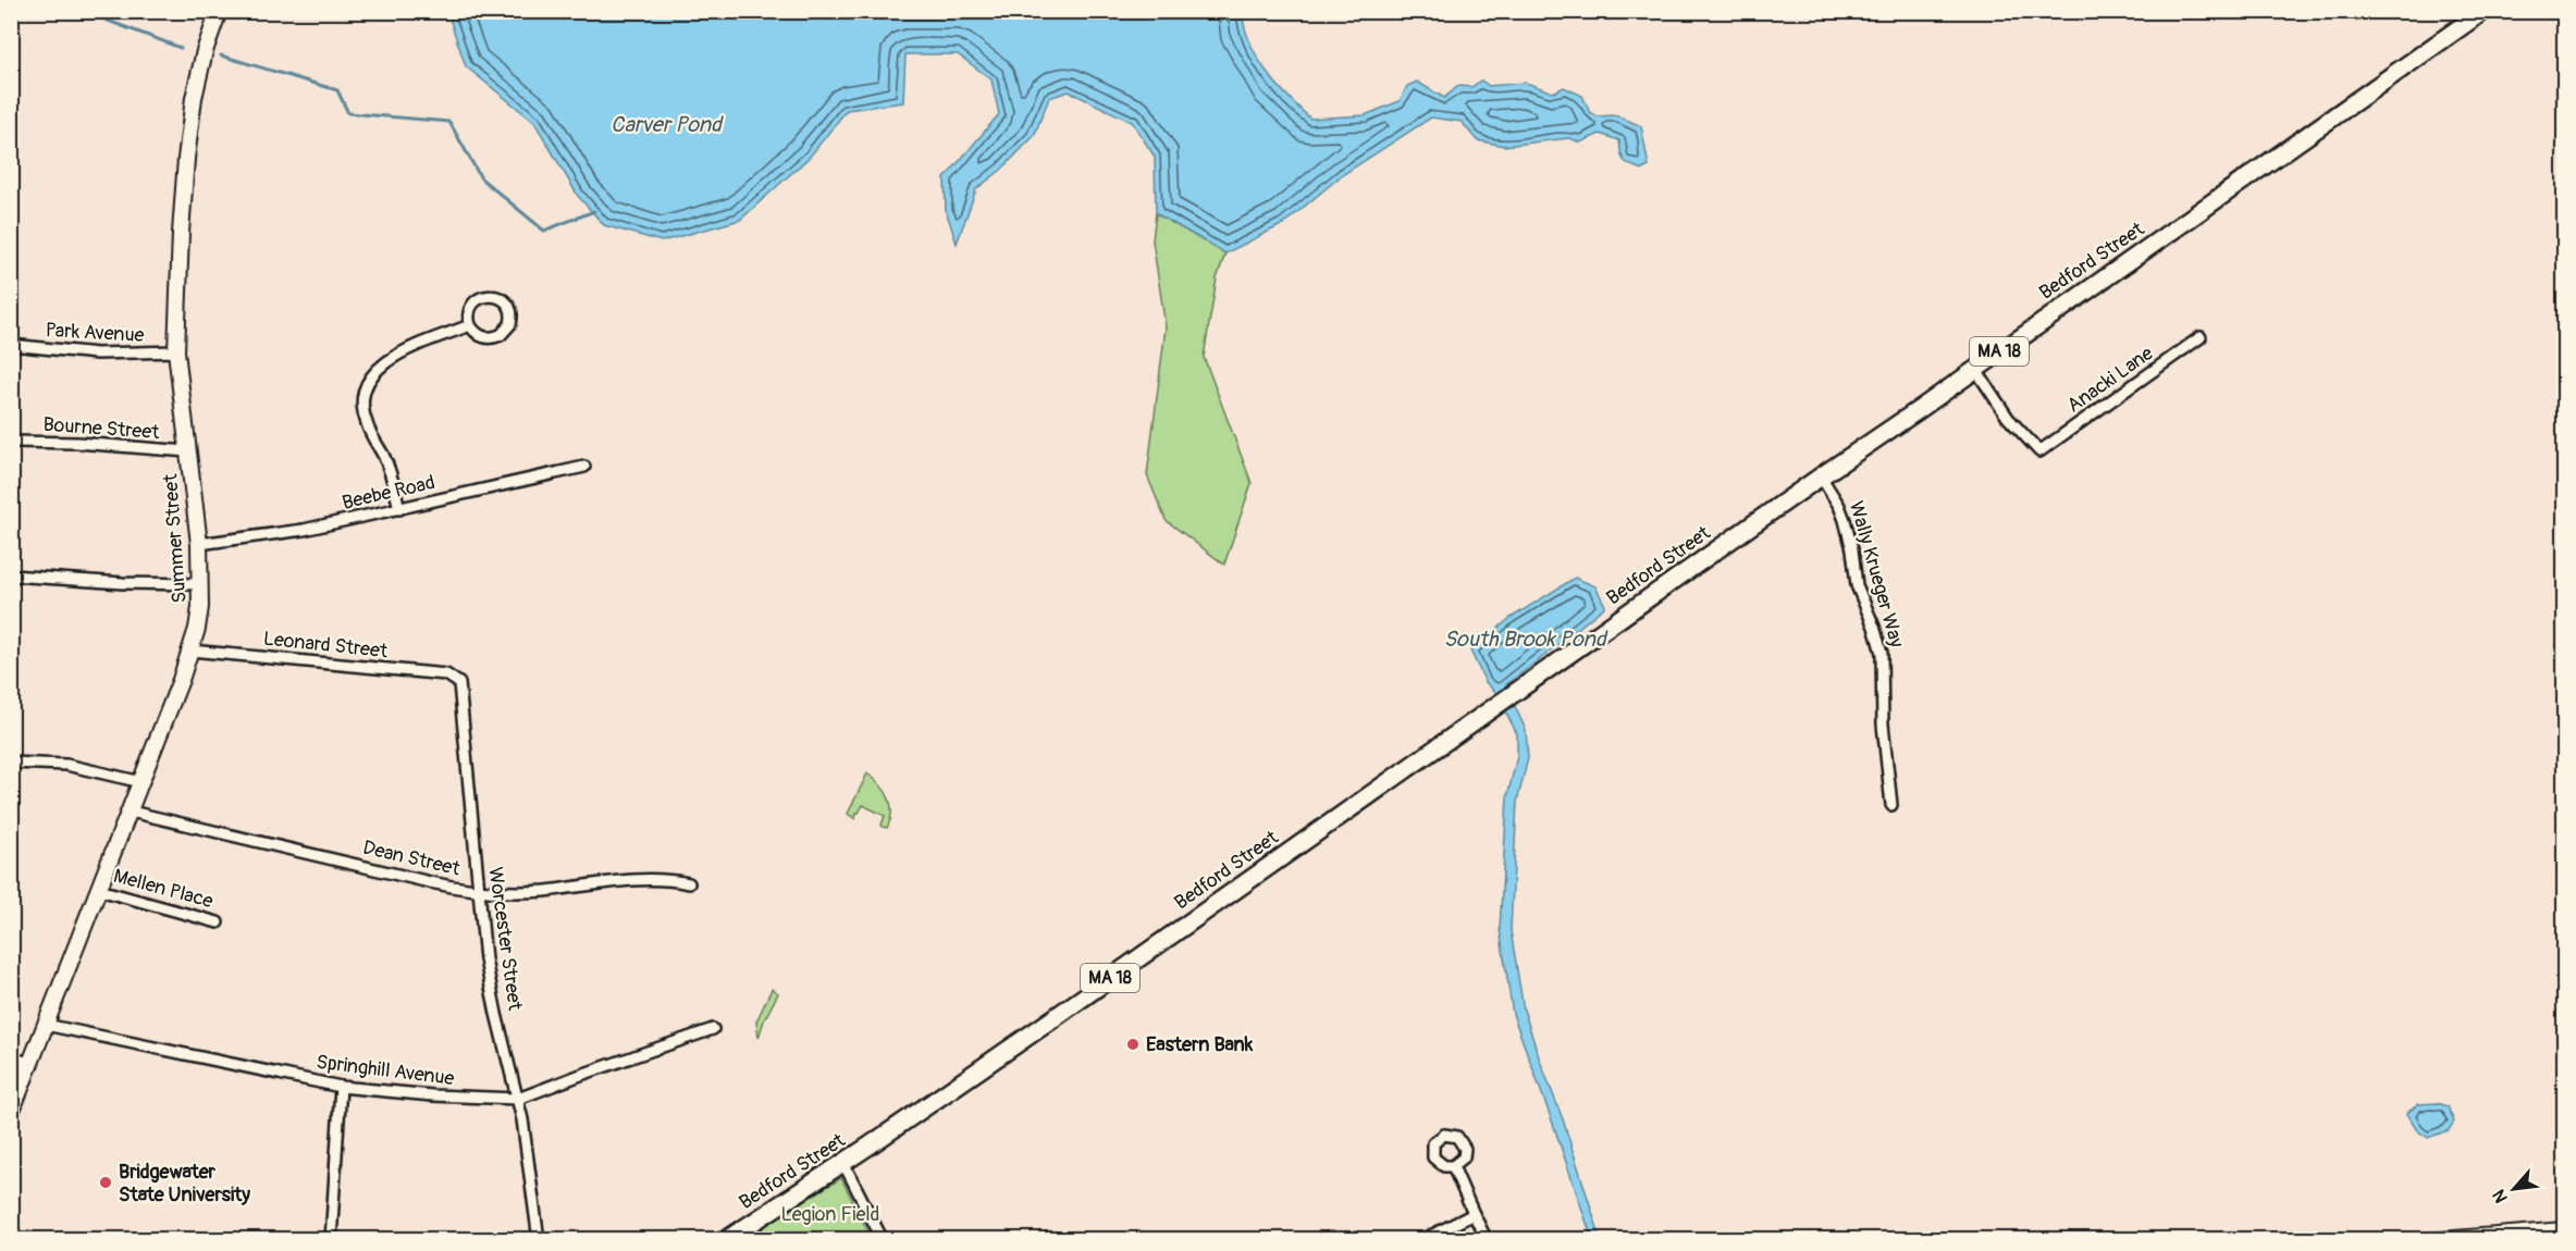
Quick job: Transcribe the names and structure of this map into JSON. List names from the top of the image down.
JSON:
{
  "streets": {
    "main road": ["Bedford Street", "MA 18", "Summer Street"],
    "street": [
      "Park Avenue",
      "Anacki Lane",
      "Bourne Street",
      "Beebe Road",
      "Wally Krueger Way",
      "Leonard Street",
      "Dean Street",
      "Mellen Place",
      "Worcester Street",
      "Springhill Avenue"
    ]
  },
  "crossings": [
    ["Bedford Street", "Anacki Lane"],
    ["Bedford Street", "Wally Krueger Way"],
    ["Park Avenue", "Summer Street"],
    ["Bourne Street", "Summer Street"],
    ["Beebe Road", "Summer Street"],
    ["Summer Street", "Leonard Street"],
    ["Summer Street", "Dean Street"],
    ["Summer Street", "Mellen Place"],
    ["Summer Street", "Springhill Avenue"],
    ["Leonard Street", "Worcester Street"],
    ["Dean Street", "Worcester Street"],
    ["Worcester Street", "Springhill Avenue"]
  ],
  "water": ["Carver Pond", "South Brook Pond"],
  "parks": ["Legion Field"],
  "places": ["Eastern Bank", "Bridgewater State University"],
  "north": "bottom left"
}
